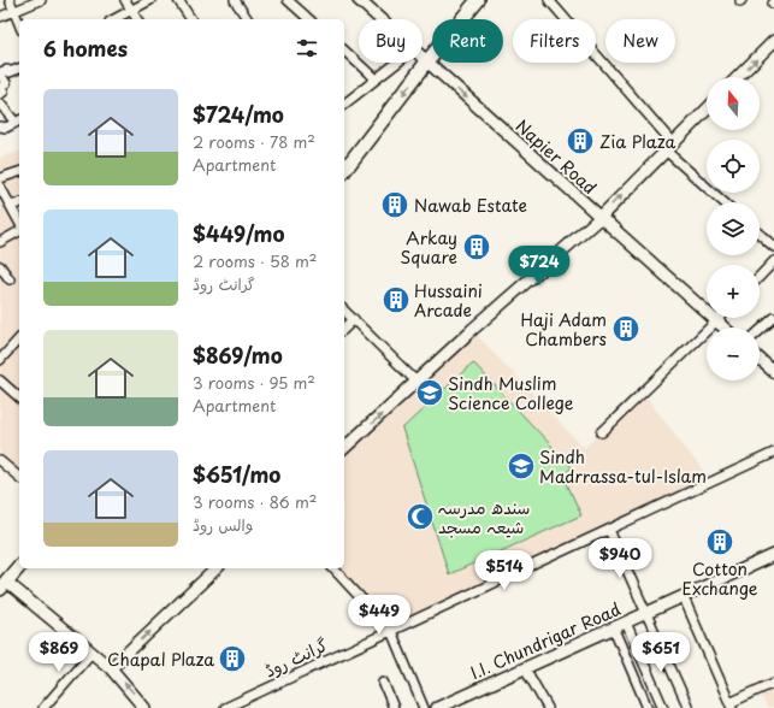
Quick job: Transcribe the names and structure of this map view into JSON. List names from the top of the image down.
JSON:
{
  "streets": {
    "main road": ["Napier Road", "I.I. Chundrigar Road"],
    "street": ["گرانٹ روڈ"]
  },
  "one_way": ["Napier Road"],
  "places": {
    "building": [
      "Zia Plaza",
      "Nawab Estate",
      "Arkay Square",
      "Hussaini Arcade",
      "Haji Adam Chambers",
      "Cotton Exchange",
      "Chapal Plaza"
    ],
    "school or university": ["Sindh Muslim Science College", "Sindh Madrrassa-tul-Islam"],
    "mosque": ["سندھ مدرسہ شیعہ مسجد"]
  },
  "north": "top",
  "page": {
    "chip": [
      "Buy",
      "Rent",
      "Filters",
      "New"
    ],
    "heading": "6 homes",
    "map_buttons": ["+", "−"],
    "list": [
      {
        "name": "$724/mo",
        "note": "2 rooms · 78 m² · Apartment"
      },
      {
        "name": "$449/mo",
        "note": "2 rooms · 58 m² · گرانٹ روڈ"
      },
      {
        "name": "$869/mo",
        "note": "3 rooms · 95 m² · Apartment"
      },
      {
        "name": "$651/mo",
        "note": "3 rooms · 86 m² · والس روڈ"
      }
    ],
    "price": [
      "$724",
      "$940",
      "$514",
      "$449",
      "$869",
      "$651"
    ]
  }
}
